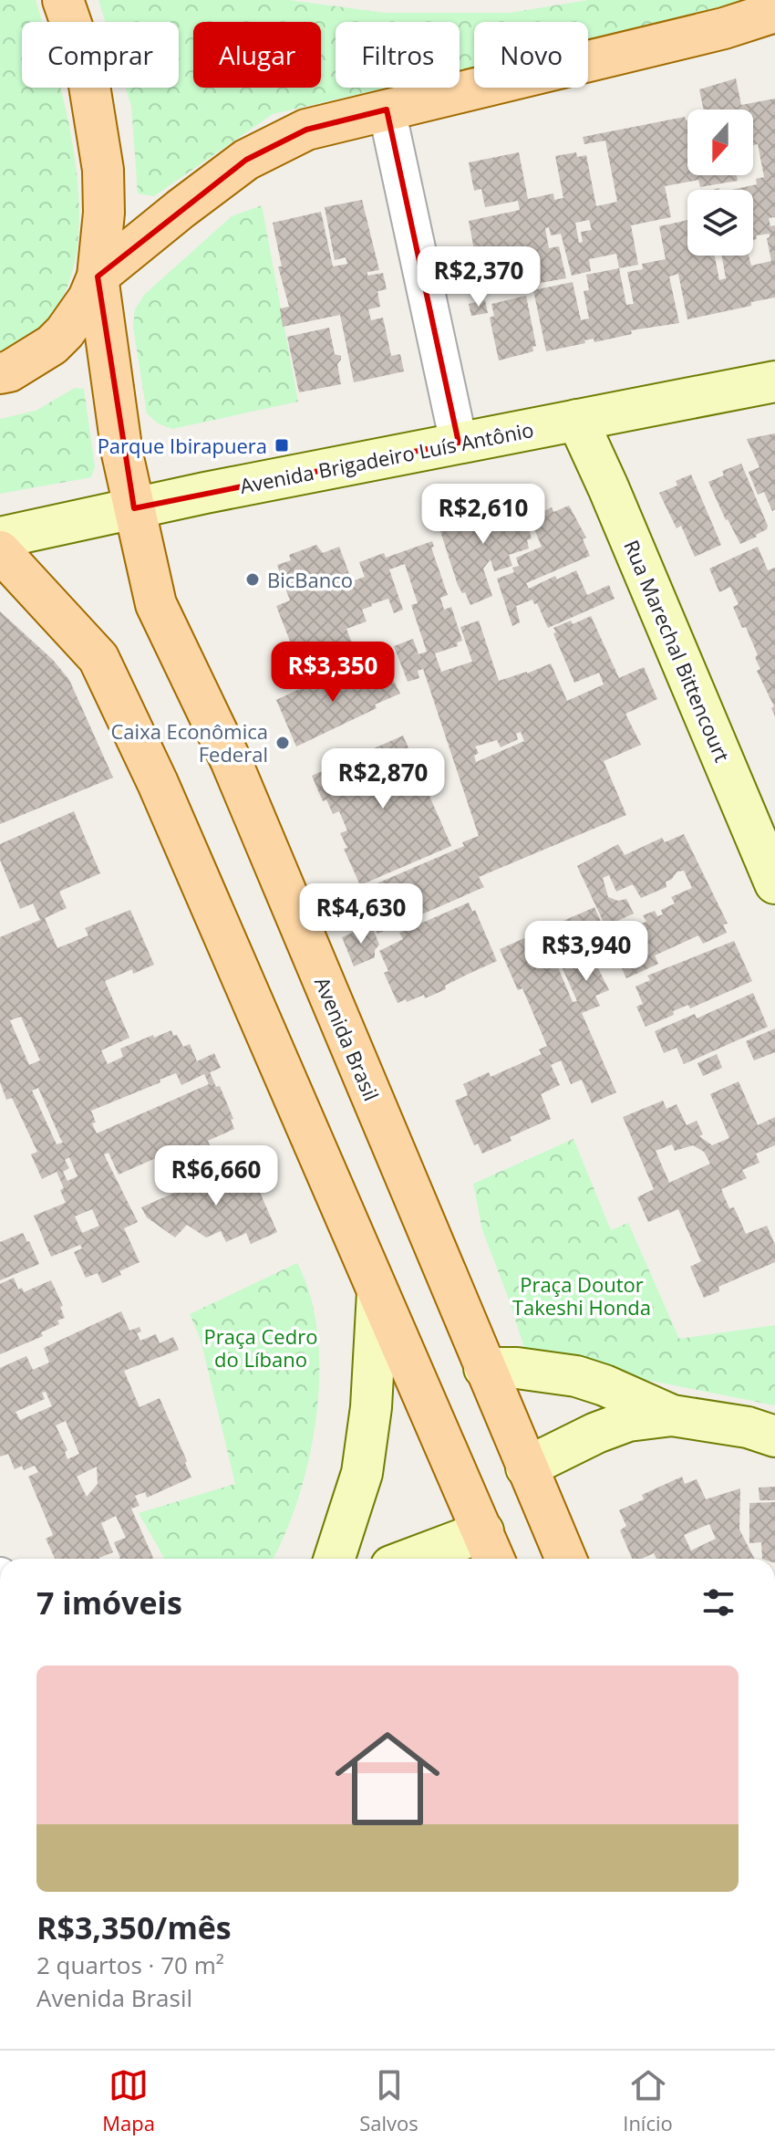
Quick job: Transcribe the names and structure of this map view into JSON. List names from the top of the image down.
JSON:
{
  "streets": {
    "main road": ["Avenida Brasil"],
    "street": ["Avenida Brigadeiro Luís Antônio", "Rua Marechal Bittencourt"]
  },
  "crossings": [
    ["Avenida Brigadeiro Luís Antônio", "Rua Marechal Bittencourt"],
    ["Avenida Brigadeiro Luís Antônio", "Avenida Brasil"]
  ],
  "parks": ["Praça Doutor Takeshi Honda", "Praça Cedro do Líbano"],
  "places": {
    "transit": ["Parque Ibirapuera"],
    "other": ["BicBanco", "Caixa Econômica Federal"]
  },
  "north": "bottom",
  "page": {
    "chip": [
      "Comprar",
      "Alugar",
      "Filtros",
      "Novo"
    ],
    "price": [
      "R$2,370",
      "R$2,610",
      "R$3,350",
      "R$2,870",
      "R$4,630",
      "R$3,940",
      "R$6,660"
    ],
    "heading": "7 imóveis",
    "list": [
      {
        "name": "R$3,350/mês",
        "note": "2 quartos · 70 m² · Avenida Brasil"
      }
    ],
    "tabs": ["Mapa", "Salvos", "Início"]
  }
}
